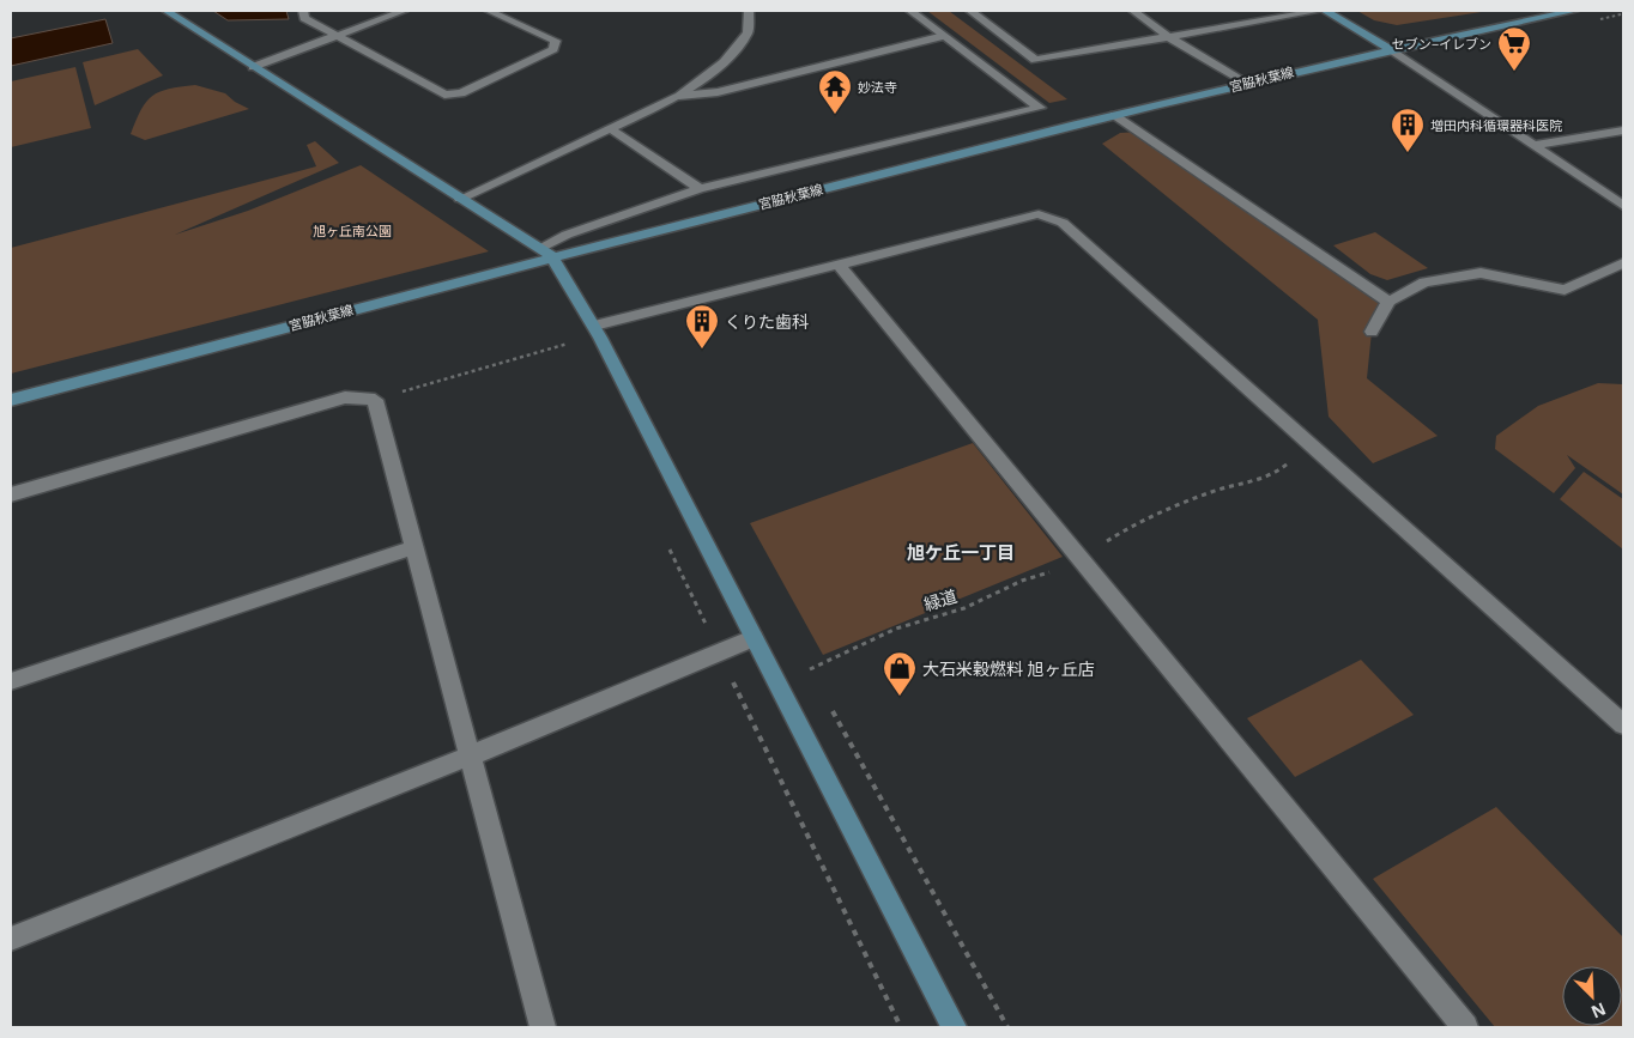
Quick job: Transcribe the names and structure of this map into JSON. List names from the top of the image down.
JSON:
{
  "streets": {
    "street": ["宮脇秋葉線"],
    "path": ["緑道"]
  },
  "districts": ["旭ケ丘一丁目"],
  "parks": ["旭ヶ丘南公園"],
  "places": {
    "supermarket": ["セブン−イレブン"],
    "temple": ["妙法寺"],
    "building": ["増田内科循環器科医院", "くりた歯科"],
    "shop": ["大石米穀燃料 旭ヶ丘店"]
  },
  "north": "bottom right"
}
